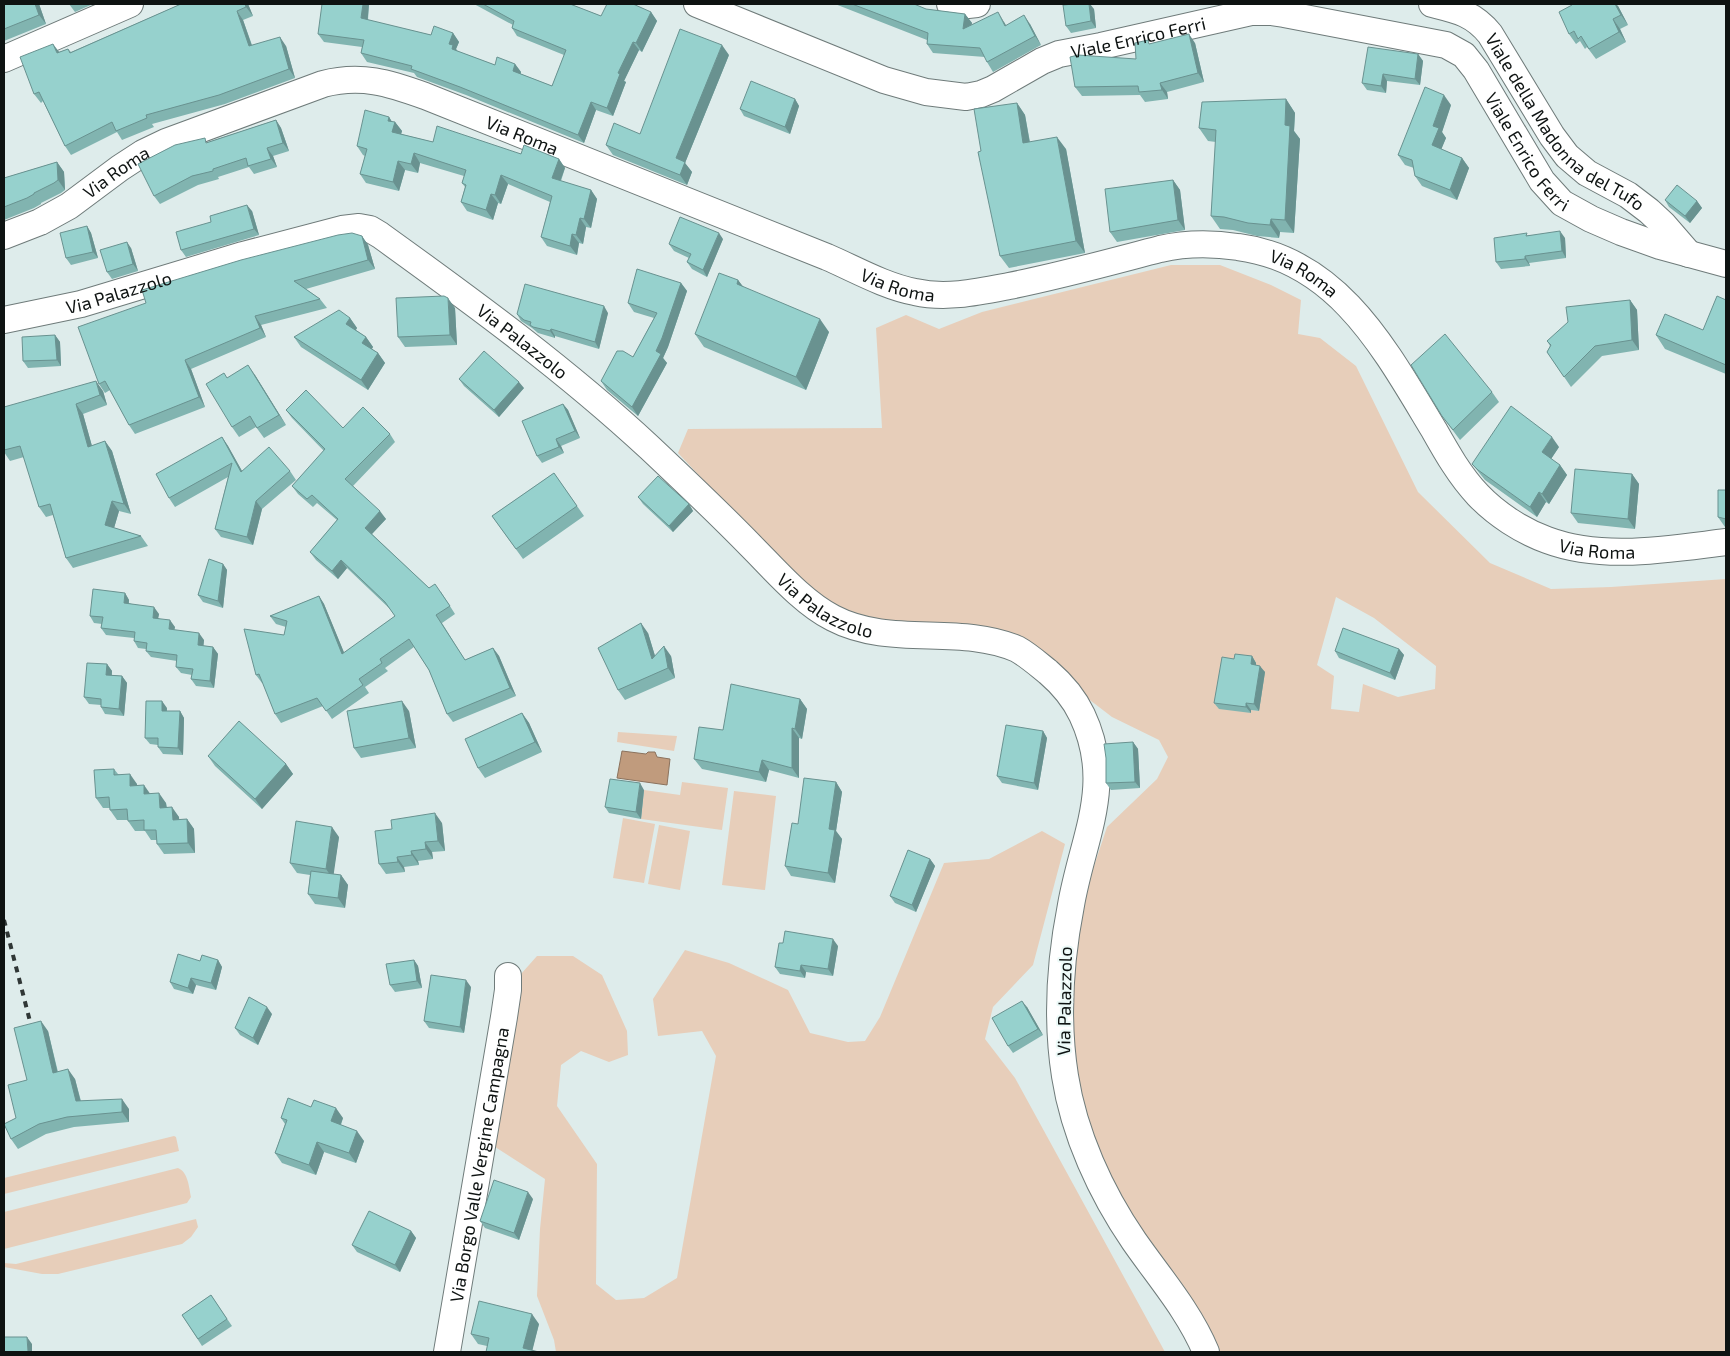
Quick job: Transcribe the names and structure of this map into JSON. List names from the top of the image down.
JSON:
{
  "streets": {
    "street": [
      "Viale Enrico Ferri",
      "Viale della Madonna del Tufo",
      "Via Roma",
      "Via Palazzolo",
      "Via Borgo Valle Vergine Campagna"
    ]
  },
  "crossings": [
    ["Viale Enrico Ferri", "Viale della Madonna del Tufo"]
  ]
}
